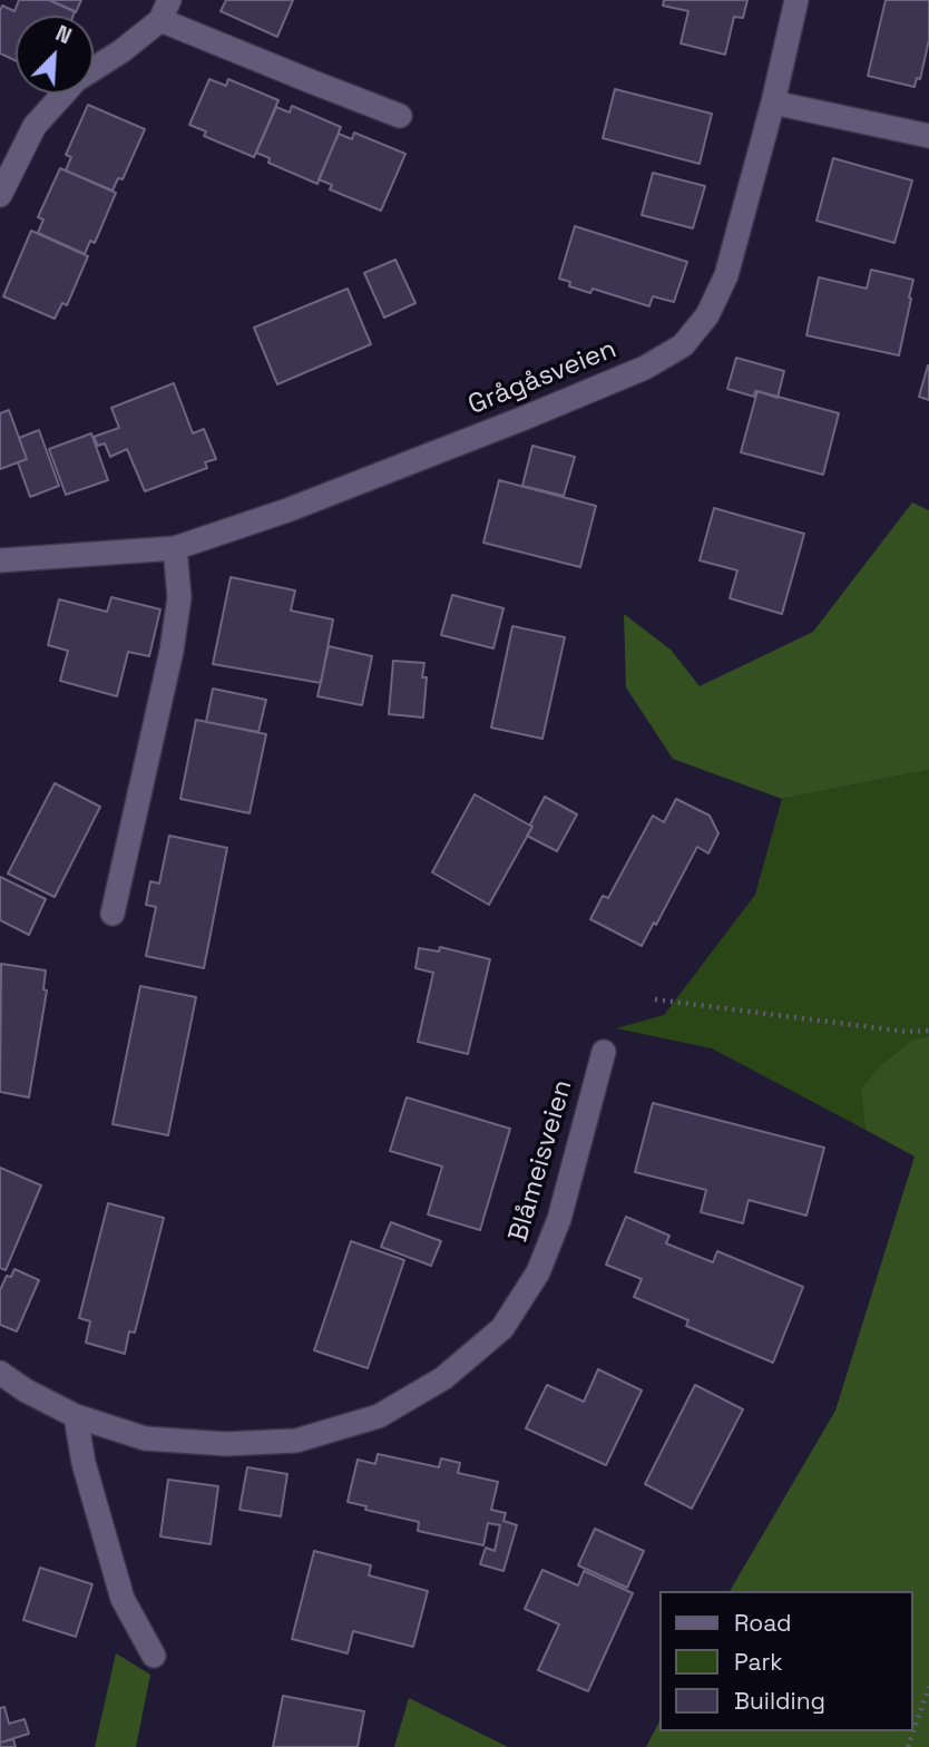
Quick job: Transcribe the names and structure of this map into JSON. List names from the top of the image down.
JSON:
{
  "streets": {
    "street": ["Grågåsveien", "Blåmeisveien"]
  },
  "legend": ["Road", "Park", "Building"],
  "north": "top right"
}
